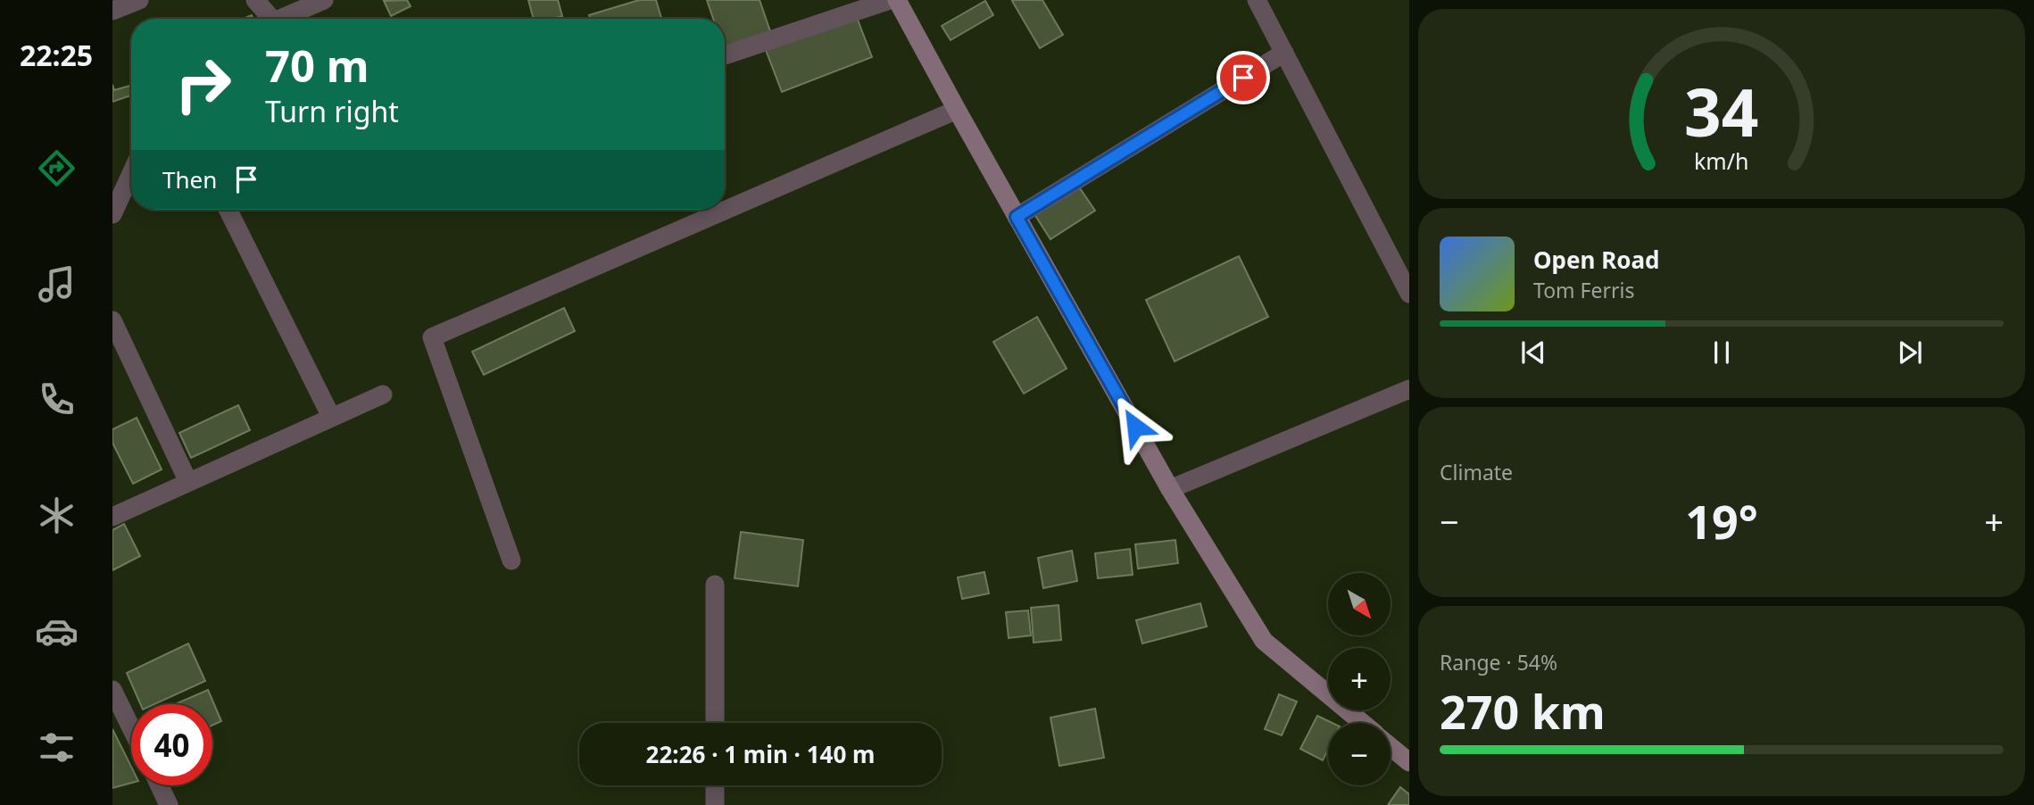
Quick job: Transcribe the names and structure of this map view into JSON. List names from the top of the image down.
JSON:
{
  "north": "bottom right",
  "page": {
    "tabs": "22:25",
    "turn": ["70 m", "Turn right"],
    "then": "Then",
    "song": ["Open Road", "Tom Ferris"],
    "tile": [
      "Climate",
      ["Range · 54%", "270 km"]
    ],
    "heat": ["−", "19°", "+"],
    "map_buttons": ["+", "−"],
    "limit": "40",
    "trip": "22:26 · 1 min · 140 m",
    "gauge": ["34", "km/h"]
  }
}
